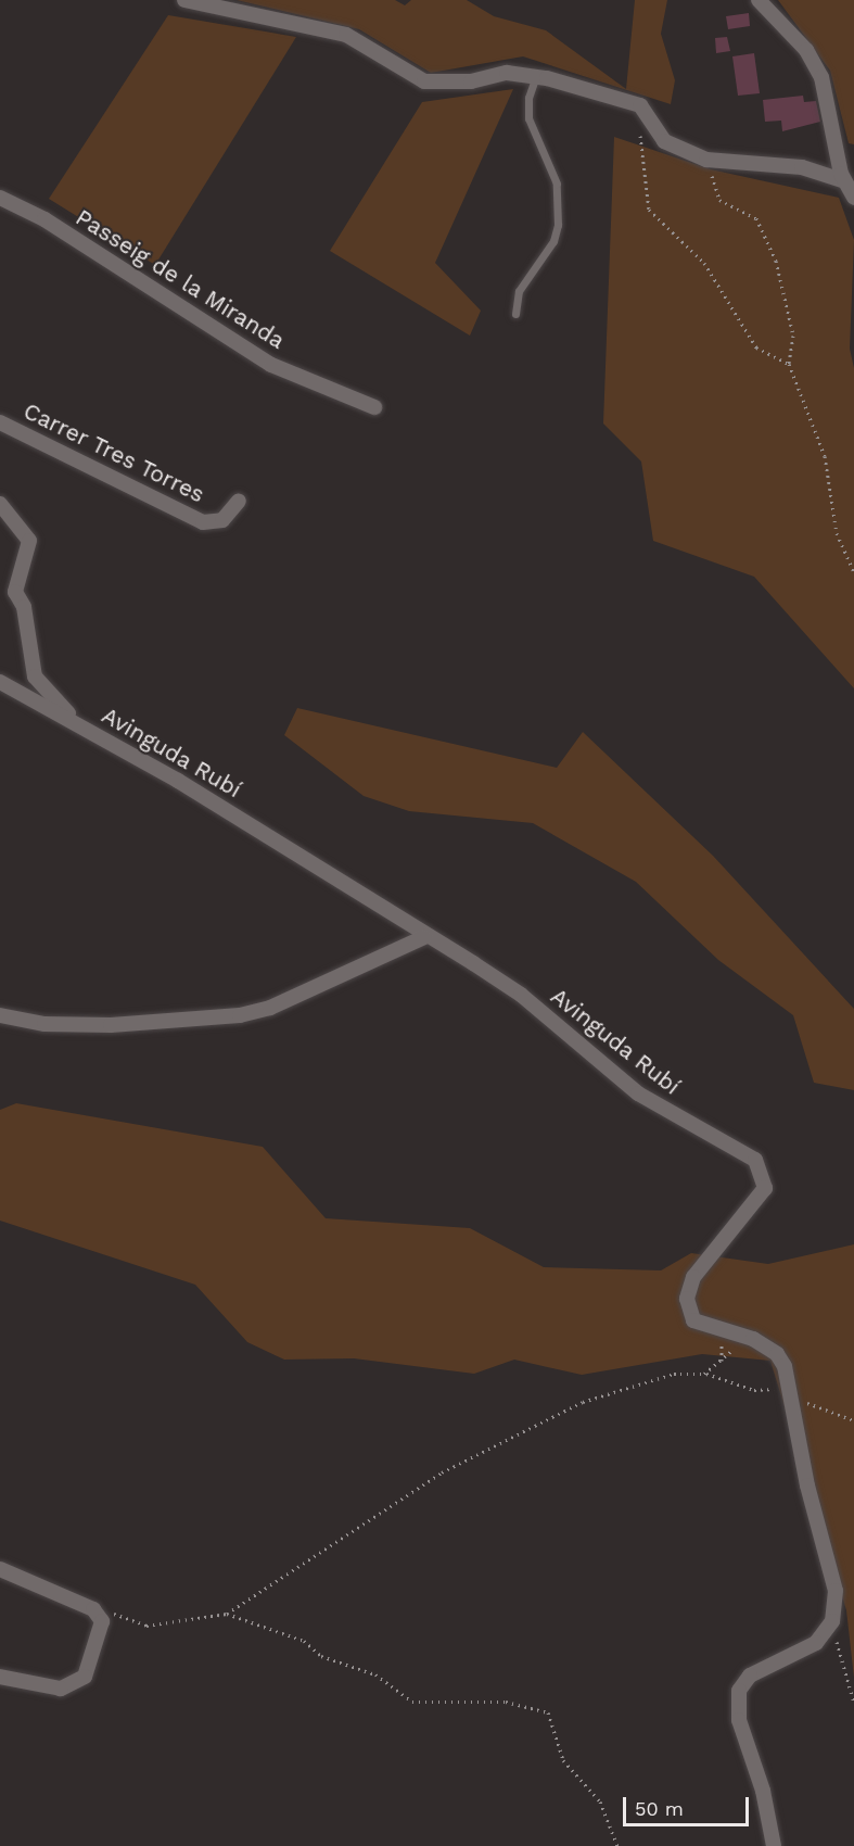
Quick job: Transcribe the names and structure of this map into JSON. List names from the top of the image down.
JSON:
{
  "streets": {
    "street": ["Passeig de la Miranda", "Carrer Tres Torres", "Avinguda Rubí"]
  },
  "scale_bar": "50 m"
}
